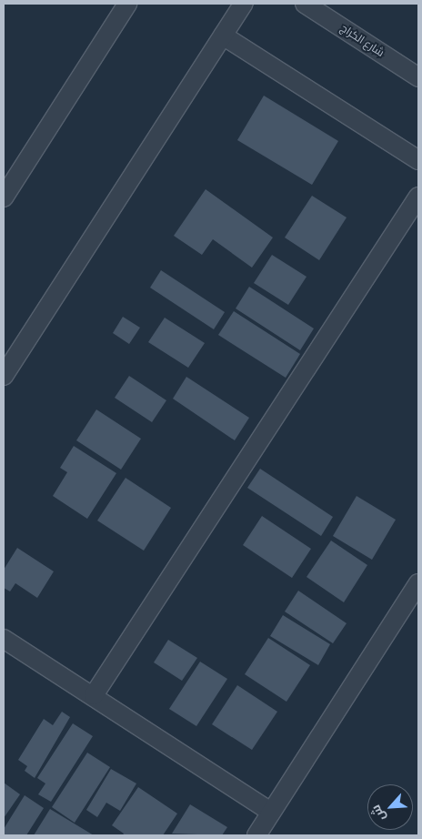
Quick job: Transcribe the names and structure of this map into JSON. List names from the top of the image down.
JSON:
{
  "streets": {
    "street": ["شارع الكراج"]
  },
  "north": "bottom left"
}
